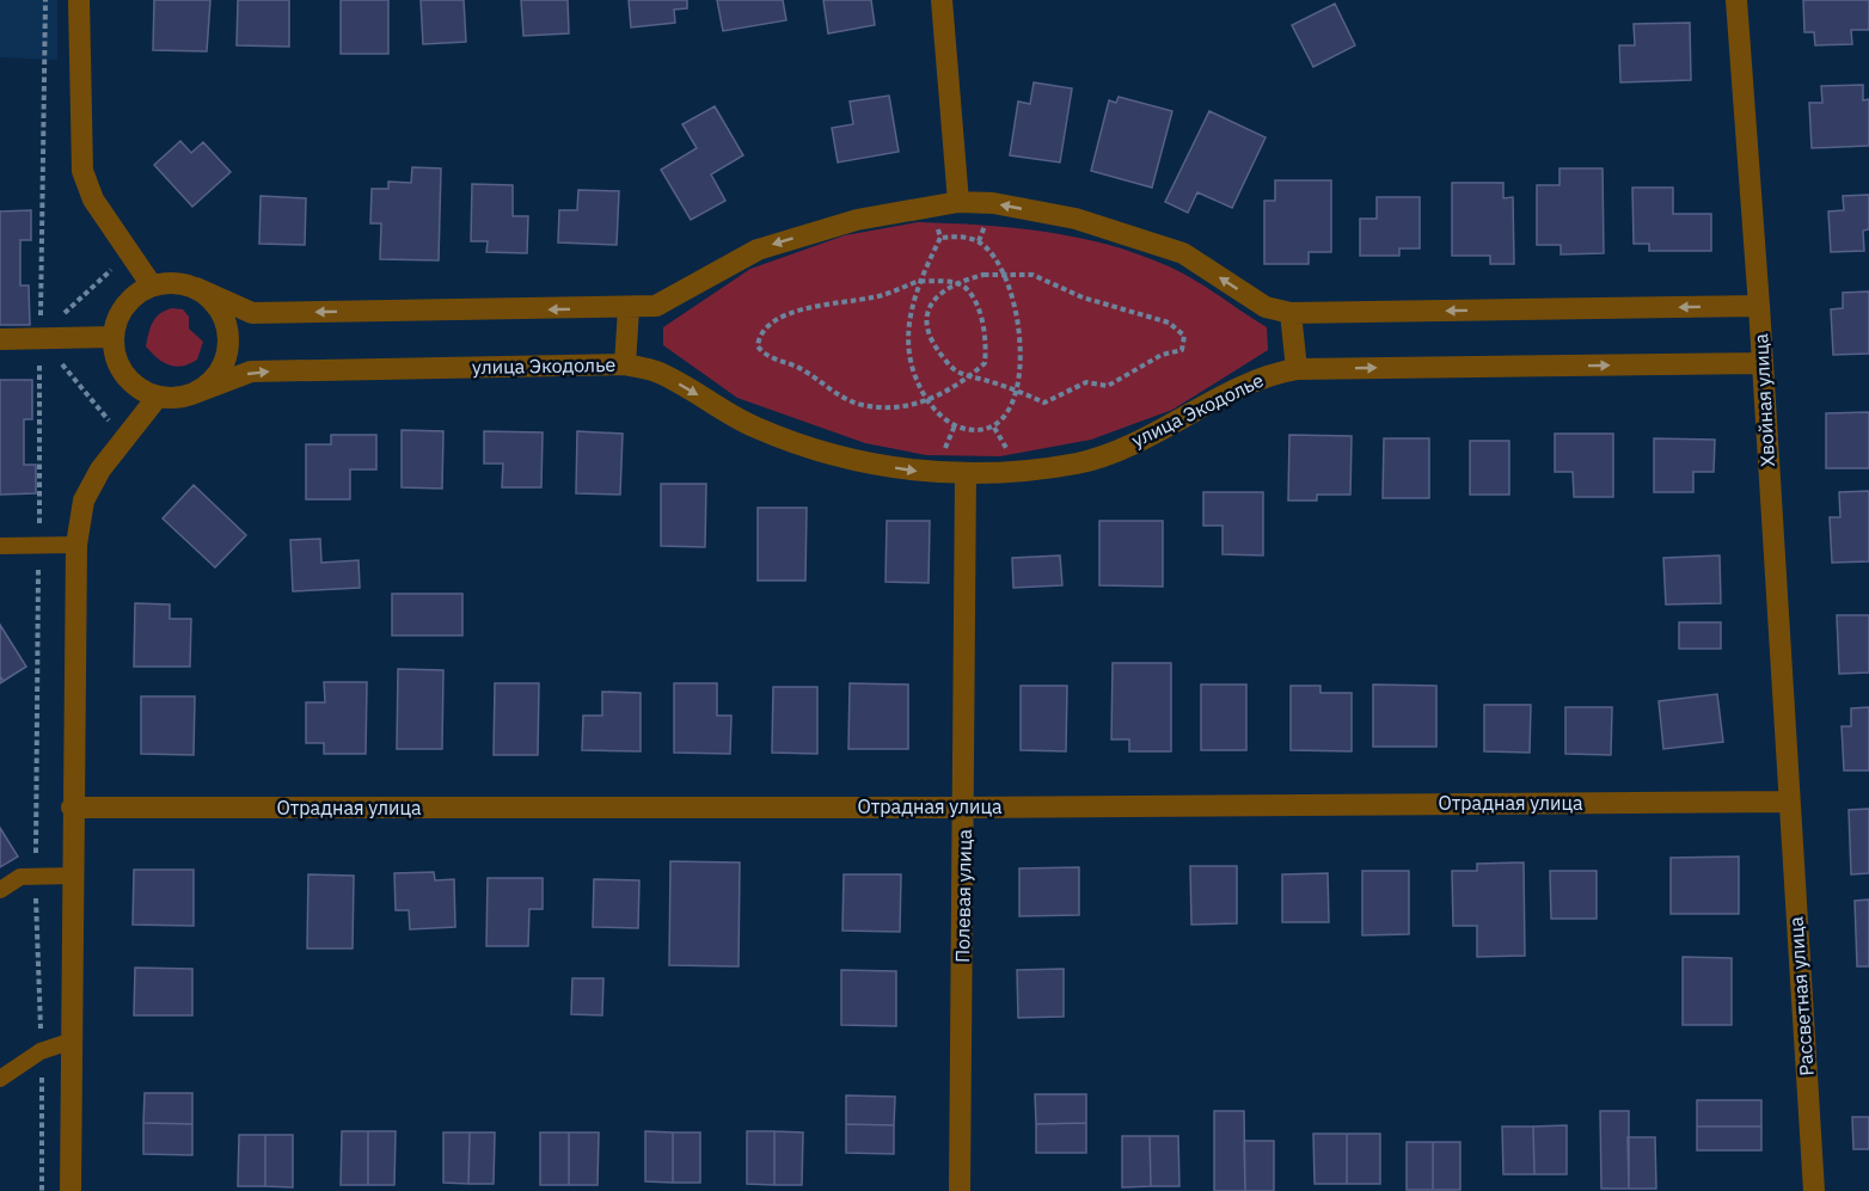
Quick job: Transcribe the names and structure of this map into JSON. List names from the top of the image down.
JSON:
{
  "streets": {
    "street": [
      "улица Экодолье",
      "Хвойная улица",
      "Отрадная улица",
      "Полевая улица",
      "Рассветная улица"
    ]
  },
  "crossings": [
    ["улица Экодолье", "Хвойная улица"],
    ["улица Экодолье", "Полевая улица"],
    ["Хвойная улица", "Отрадная улица"],
    ["Хвойная улица", "Рассветная улица"],
    ["Отрадная улица", "Полевая улица"],
    ["Отрадная улица", "Рассветная улица"]
  ]
}
